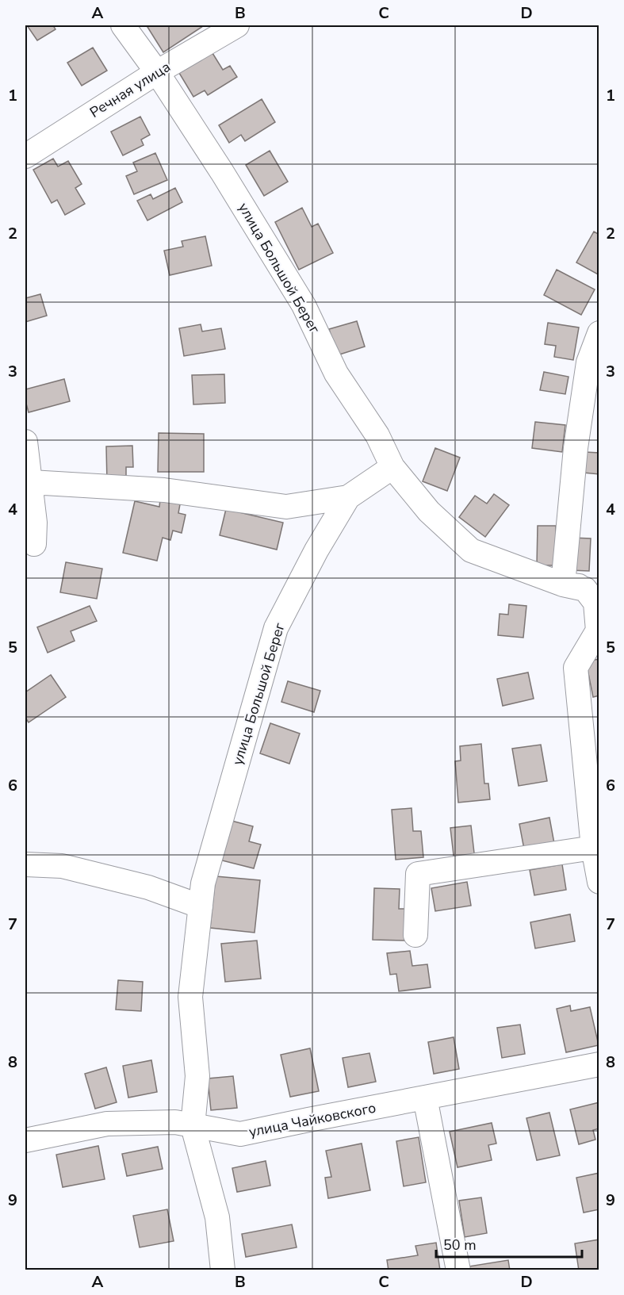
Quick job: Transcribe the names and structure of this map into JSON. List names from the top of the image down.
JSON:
{
  "streets": {
    "street": ["Речная улица", "улица Большой Берег", "улица Чайковского"]
  },
  "crossings": [
    ["Речная улица", "улица Большой Берег"],
    ["улица Большой Берег", "улица Чайковского"]
  ],
  "scale_bar": "50 m",
  "grid": {
    "columns": [
      "A",
      "B",
      "C",
      "D"
    ],
    "rows": [
      "1",
      "2",
      "3",
      "4",
      "5",
      "6",
      "7",
      "8",
      "9"
    ]
  }
}
